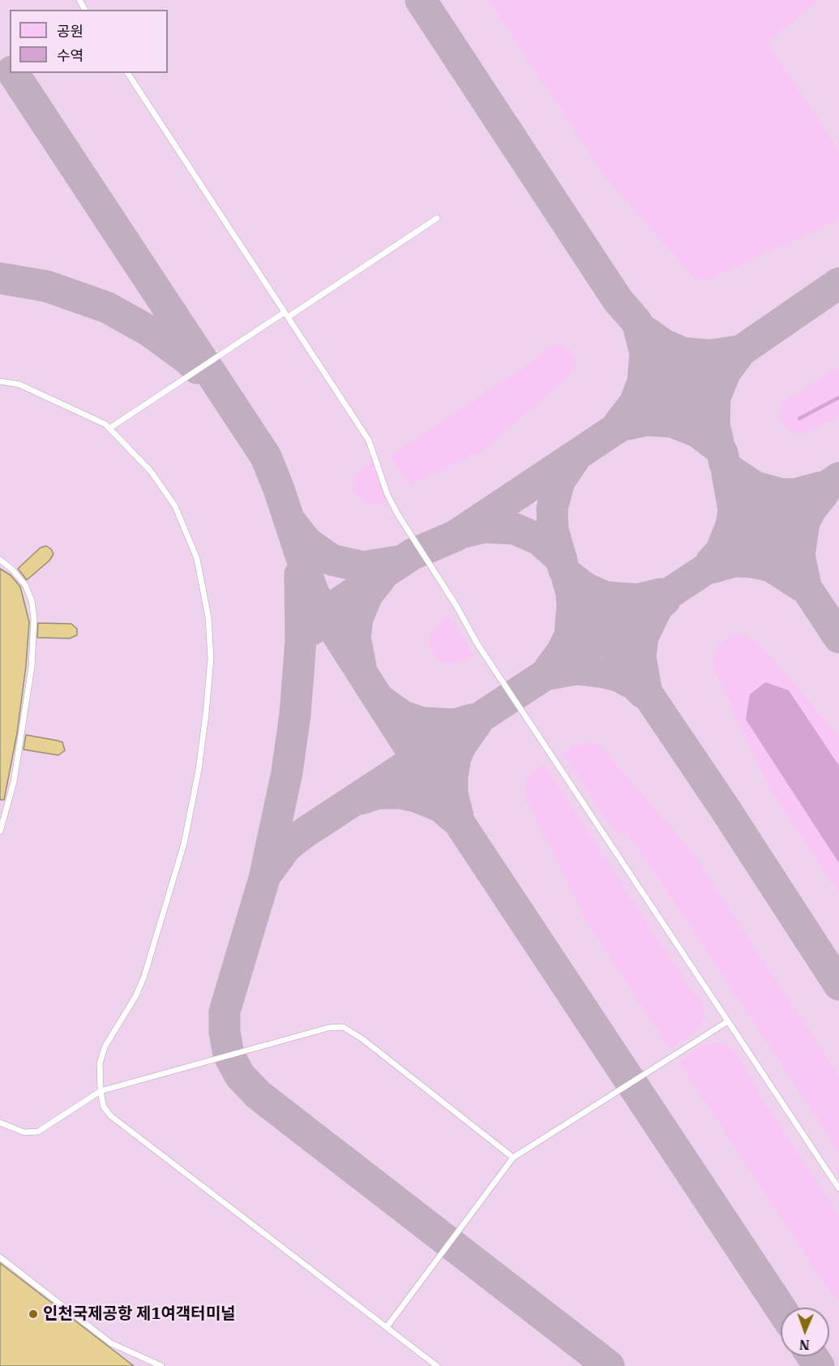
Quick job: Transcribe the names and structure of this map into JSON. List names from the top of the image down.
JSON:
{
  "places": ["인천국제공항 제1여객터미널"],
  "legend": ["공원", "수역"],
  "north": "bottom"
}
